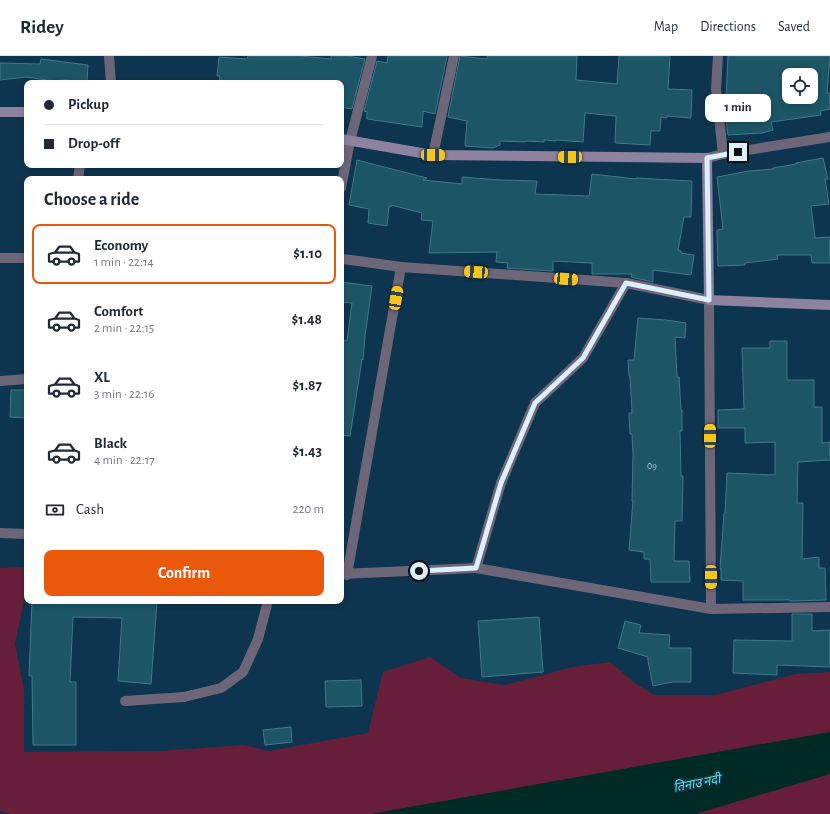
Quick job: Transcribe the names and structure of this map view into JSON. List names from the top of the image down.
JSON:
{
  "water": ["तिनाउ नदी"],
  "house_numbers": ["09"],
  "page": {
    "header": "Ridey",
    "nav": ["Map", "Directions", "Saved"],
    "banner": ["Pickup", "Drop-off"],
    "bubble": "1 min",
    "heading": "Choose a ride",
    "list": [
      {
        "name": "Economy",
        "note": "1 min · 22:14",
        "value": "$1.10"
      },
      {
        "name": "Comfort",
        "note": "2 min · 22:15",
        "value": "$1.48"
      },
      {
        "name": "XL",
        "note": "3 min · 22:16",
        "value": "$1.87"
      },
      {
        "name": "Black",
        "note": "4 min · 22:17",
        "value": "$1.43"
      }
    ],
    "pay": ["Cash", "220 m"],
    "buttons": "Confirm"
  }
}
